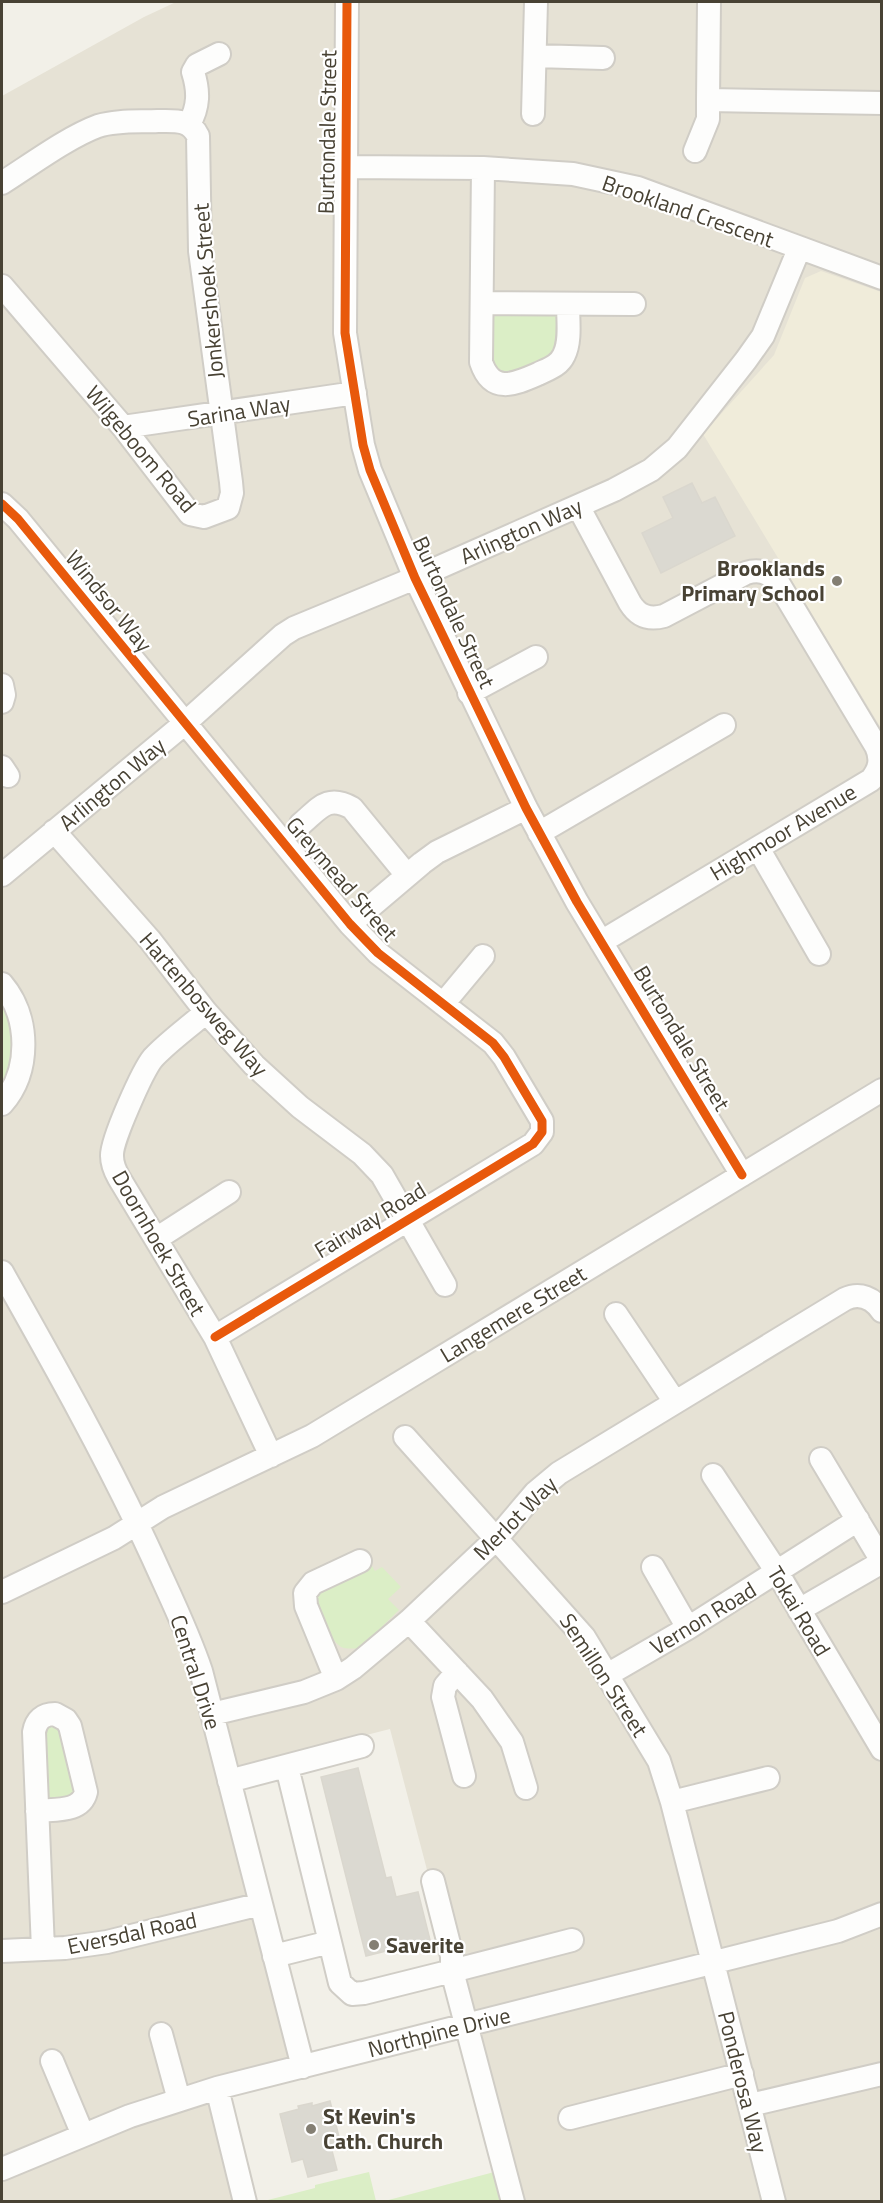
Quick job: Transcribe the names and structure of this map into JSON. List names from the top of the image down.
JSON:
{
  "streets": {
    "street": [
      "Burtondale Street",
      "Brookland Crescent",
      "Jonkershoek Street",
      "Sarina Way",
      "Wilgeboom Road",
      "Arlington Way",
      "Windsor Way",
      "Highmoor Avenue",
      "Greymead Street",
      "Hartenbosweg Way",
      "Fairway Road",
      "Doornhoek Street",
      "Langemere Street",
      "Merlot Way",
      "Tokai Road",
      "Vernon Road",
      "Central Drive",
      "Semillon Street",
      "Eversdal Road",
      "Northpine Drive",
      "Ponderosa Way"
    ]
  },
  "crossings": [
    ["Burtondale Street", "Brookland Crescent"],
    ["Burtondale Street", "Sarina Way"],
    ["Burtondale Street", "Arlington Way"],
    ["Burtondale Street", "Highmoor Avenue"],
    ["Burtondale Street", "Langemere Street"],
    ["Brookland Crescent", "Arlington Way"],
    ["Jonkershoek Street", "Sarina Way"],
    ["Jonkershoek Street", "Wilgeboom Road"],
    ["Sarina Way", "Wilgeboom Road"],
    ["Arlington Way", "Windsor Way"],
    ["Arlington Way", "Highmoor Avenue"],
    ["Arlington Way", "Greymead Street"],
    ["Arlington Way", "Hartenbosweg Way"],
    ["Windsor Way", "Greymead Street"],
    ["Greymead Street", "Fairway Road"],
    ["Hartenbosweg Way", "Fairway Road"],
    ["Hartenbosweg Way", "Doornhoek Street"],
    ["Fairway Road", "Doornhoek Street"],
    ["Doornhoek Street", "Langemere Street"],
    ["Langemere Street", "Central Drive"],
    ["Merlot Way", "Central Drive"],
    ["Merlot Way", "Semillon Street"],
    ["Tokai Road", "Vernon Road"],
    ["Vernon Road", "Semillon Street"],
    ["Central Drive", "Eversdal Road"],
    ["Central Drive", "Northpine Drive"],
    ["Semillon Street", "Northpine Drive"],
    ["Semillon Street", "Ponderosa Way"],
    ["Northpine Drive", "Ponderosa Way"]
  ],
  "places": ["Brooklands Primary School", "Saverite", "St Kevin's Cath. Church"]
}
